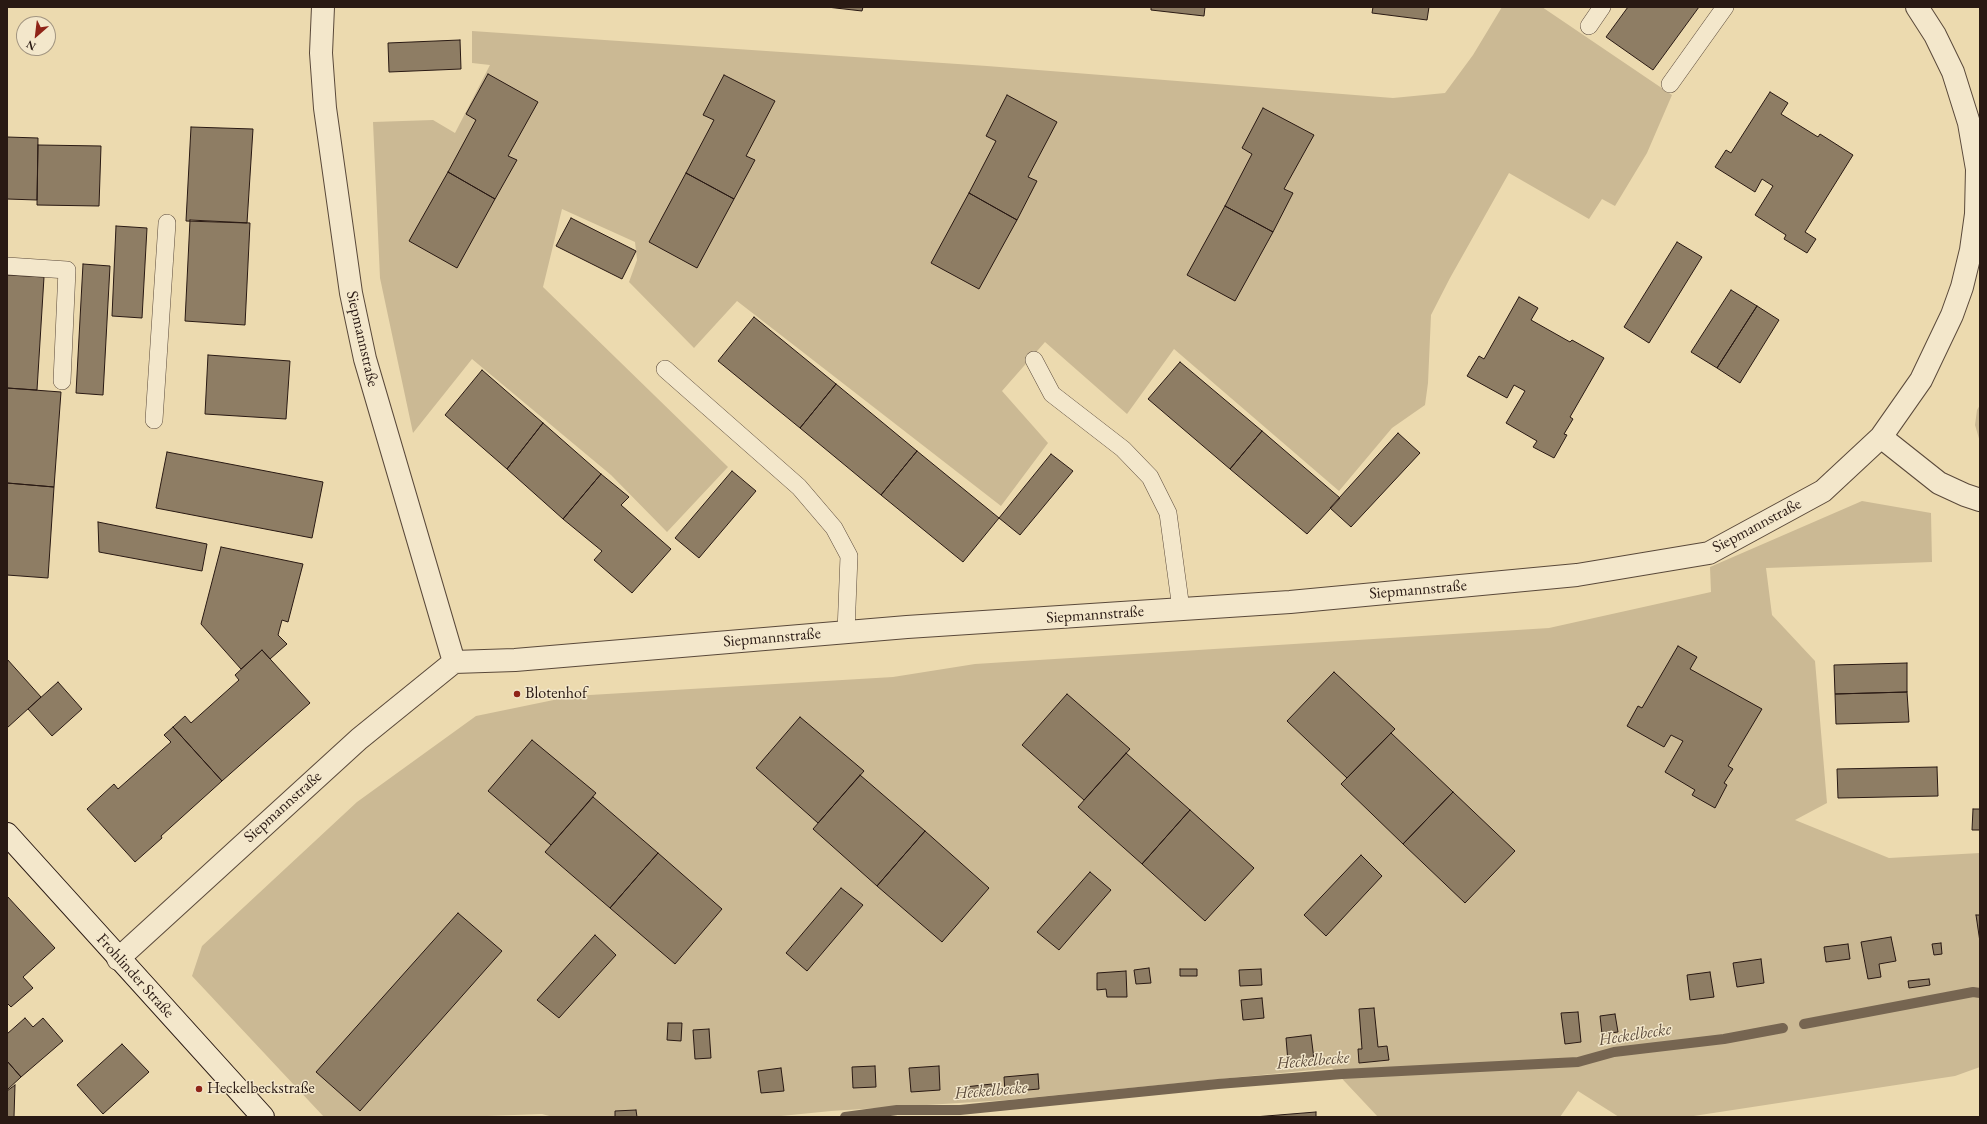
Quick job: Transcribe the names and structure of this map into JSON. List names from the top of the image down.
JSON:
{
  "streets": {
    "street": ["Siepmannstraße", "Frohlinder Straße"]
  },
  "crossings": [
    ["Siepmannstraße", "Frohlinder Straße"]
  ],
  "water": ["Heckelbecke"],
  "places": ["Blotenhof", "Heckelbeckstraße"],
  "north": "bottom left"
}
